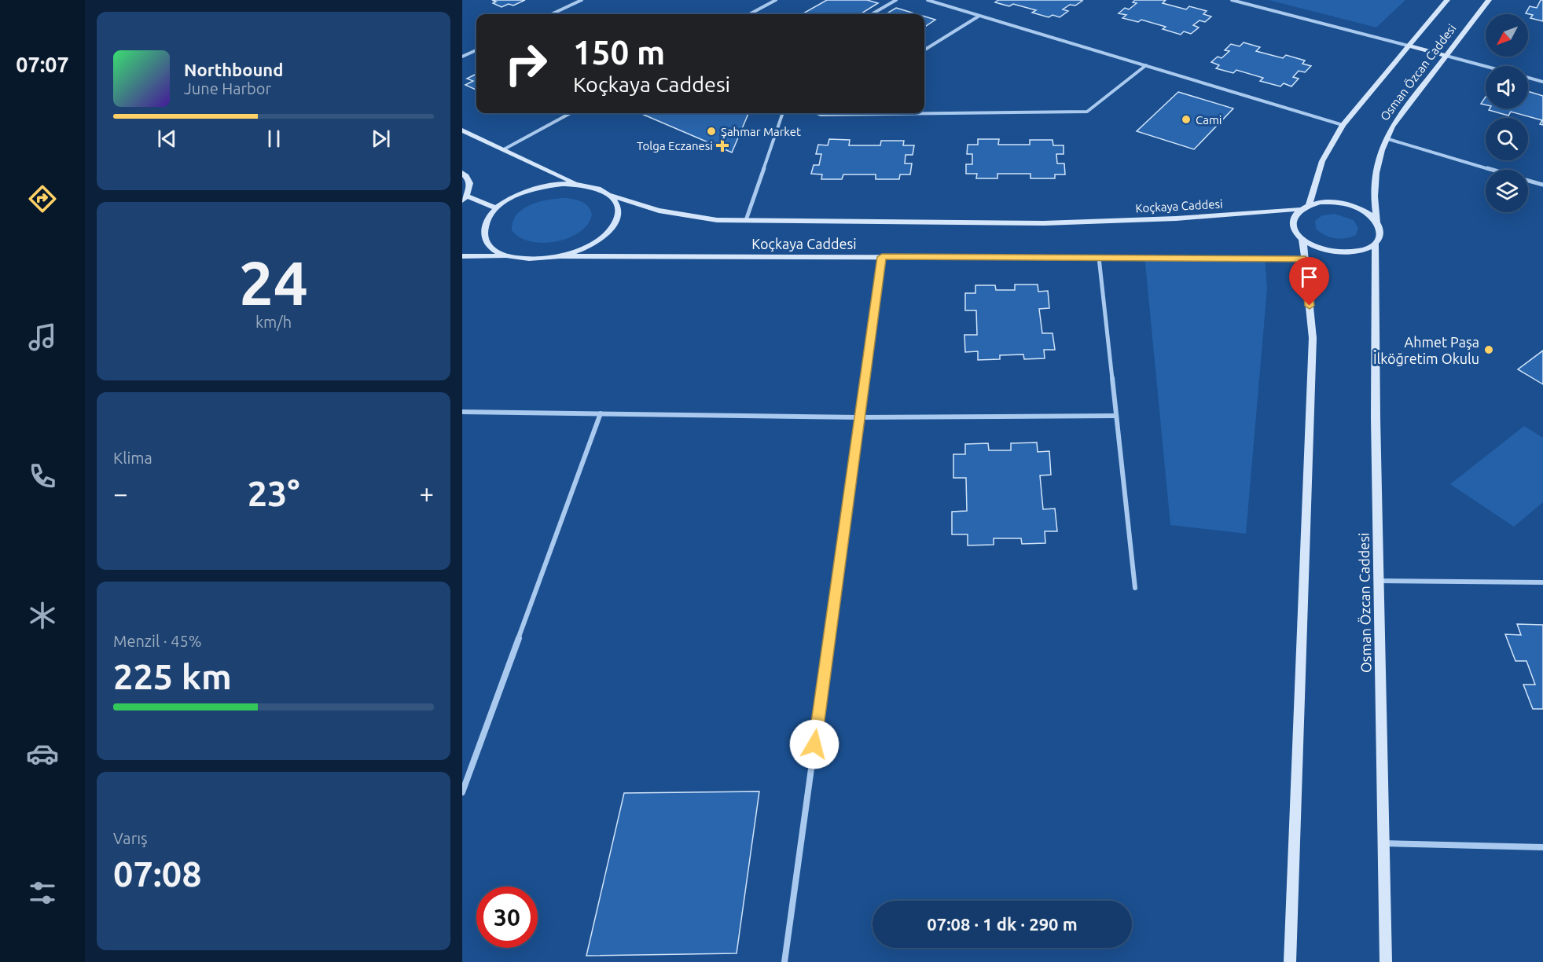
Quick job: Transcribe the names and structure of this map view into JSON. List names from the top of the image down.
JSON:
{
  "streets": {
    "main road": ["Osman Özcan Caddesi", "Koçkaya Caddesi"]
  },
  "places": {
    "other": ["Cami", "Şahmar Market", "Ahmet Paşa İlköğretim Okulu"],
    "health": ["Tolga Eczanesi"]
  },
  "north": "bottom left",
  "page": {
    "tabs": "07:07",
    "turn": ["150 m", "Koçkaya Caddesi"],
    "song": ["Northbound", "June Harbor"],
    "tile": [
      ["24", "km/h"],
      "Klima",
      ["Menzil · 45%", "225 km"],
      ["Varış", "07:08"]
    ],
    "heat": ["−", "23°", "+"],
    "limit": "30",
    "trip": "07:08 · 1 dk · 290 m"
  }
}
